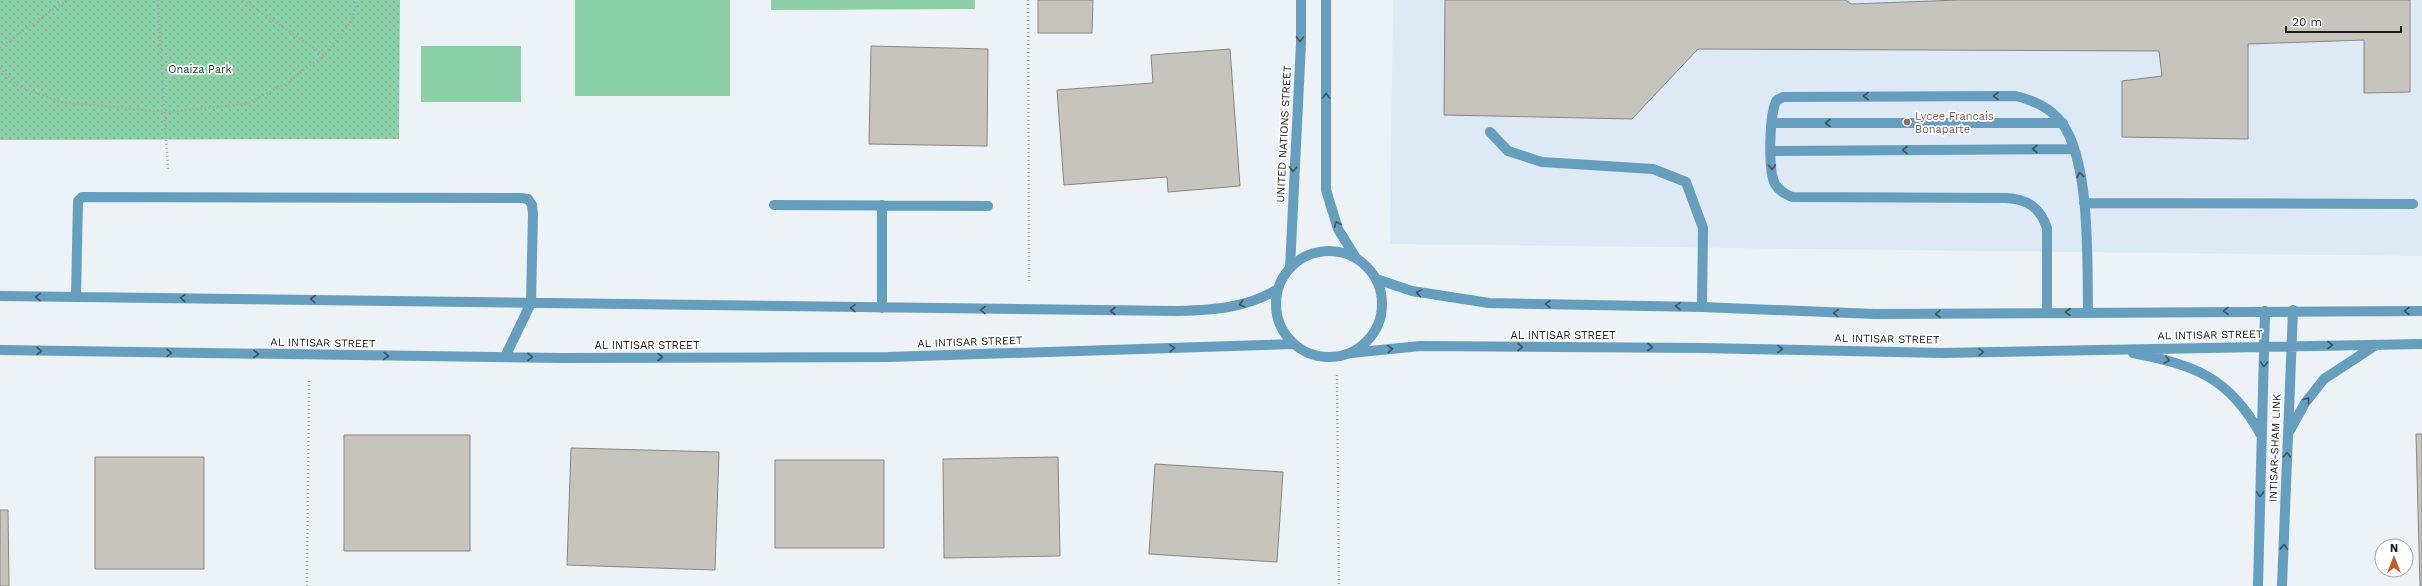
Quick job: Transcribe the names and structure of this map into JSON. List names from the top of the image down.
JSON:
{
  "streets": {
    "street": ["UNITED NATIONS STREET", "AL INTISAR STREET", "INTISAR-SHAM LINK"]
  },
  "crossings": [
    ["UNITED NATIONS STREET", "AL INTISAR STREET"],
    ["AL INTISAR STREET", "INTISAR-SHAM LINK"]
  ],
  "parks": ["Onaiza Park"],
  "places": ["Lycee Francais Bonaparte"],
  "scale_bar": "20 m",
  "north": "top"
}
